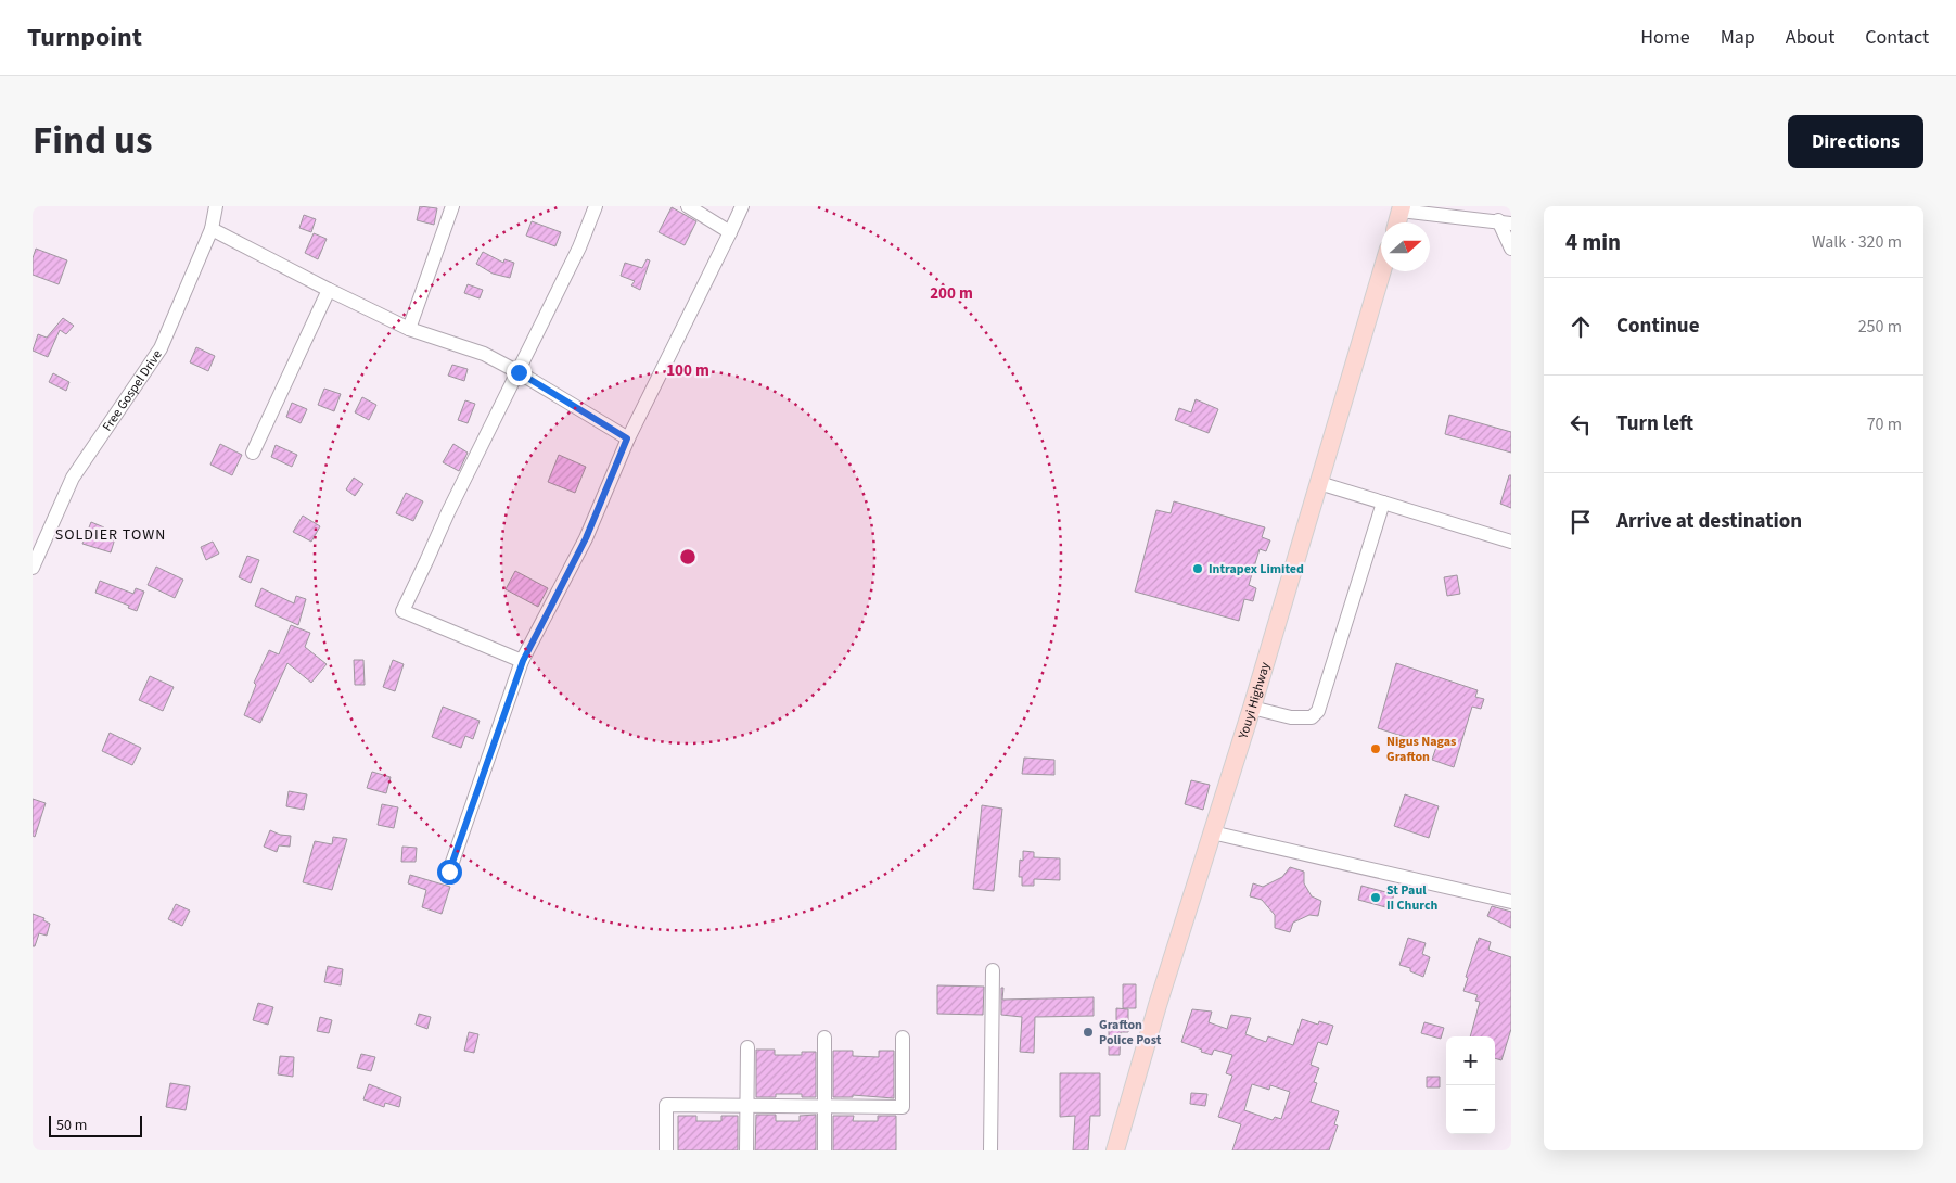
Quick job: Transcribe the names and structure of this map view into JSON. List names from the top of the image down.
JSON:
{
  "streets": {
    "main road": ["Youyi Highway"],
    "street": ["Free Gospel Drive"]
  },
  "districts": ["SOLDIER TOWN"],
  "places": [
    "Intrapex Limited",
    "Nigus Nagas Grafton",
    "St Paul II Church",
    "Grafton Police Post"
  ],
  "scale_bar": "50 m",
  "north": "right",
  "page": {
    "header": "Turnpoint",
    "nav": [
      "Home",
      "Map",
      "About",
      "Contact"
    ],
    "title": "Find us",
    "buttons": "Directions",
    "heading": ["4 min", "Walk · 320 m"],
    "list": [
      ["Continue", "250 m"],
      ["Turn left", "70 m"],
      "Arrive at destination"
    ],
    "map_buttons": ["+", "−"],
    "scale": "50 m"
  },
  "rings": ["200 m", "100 m"]
}
